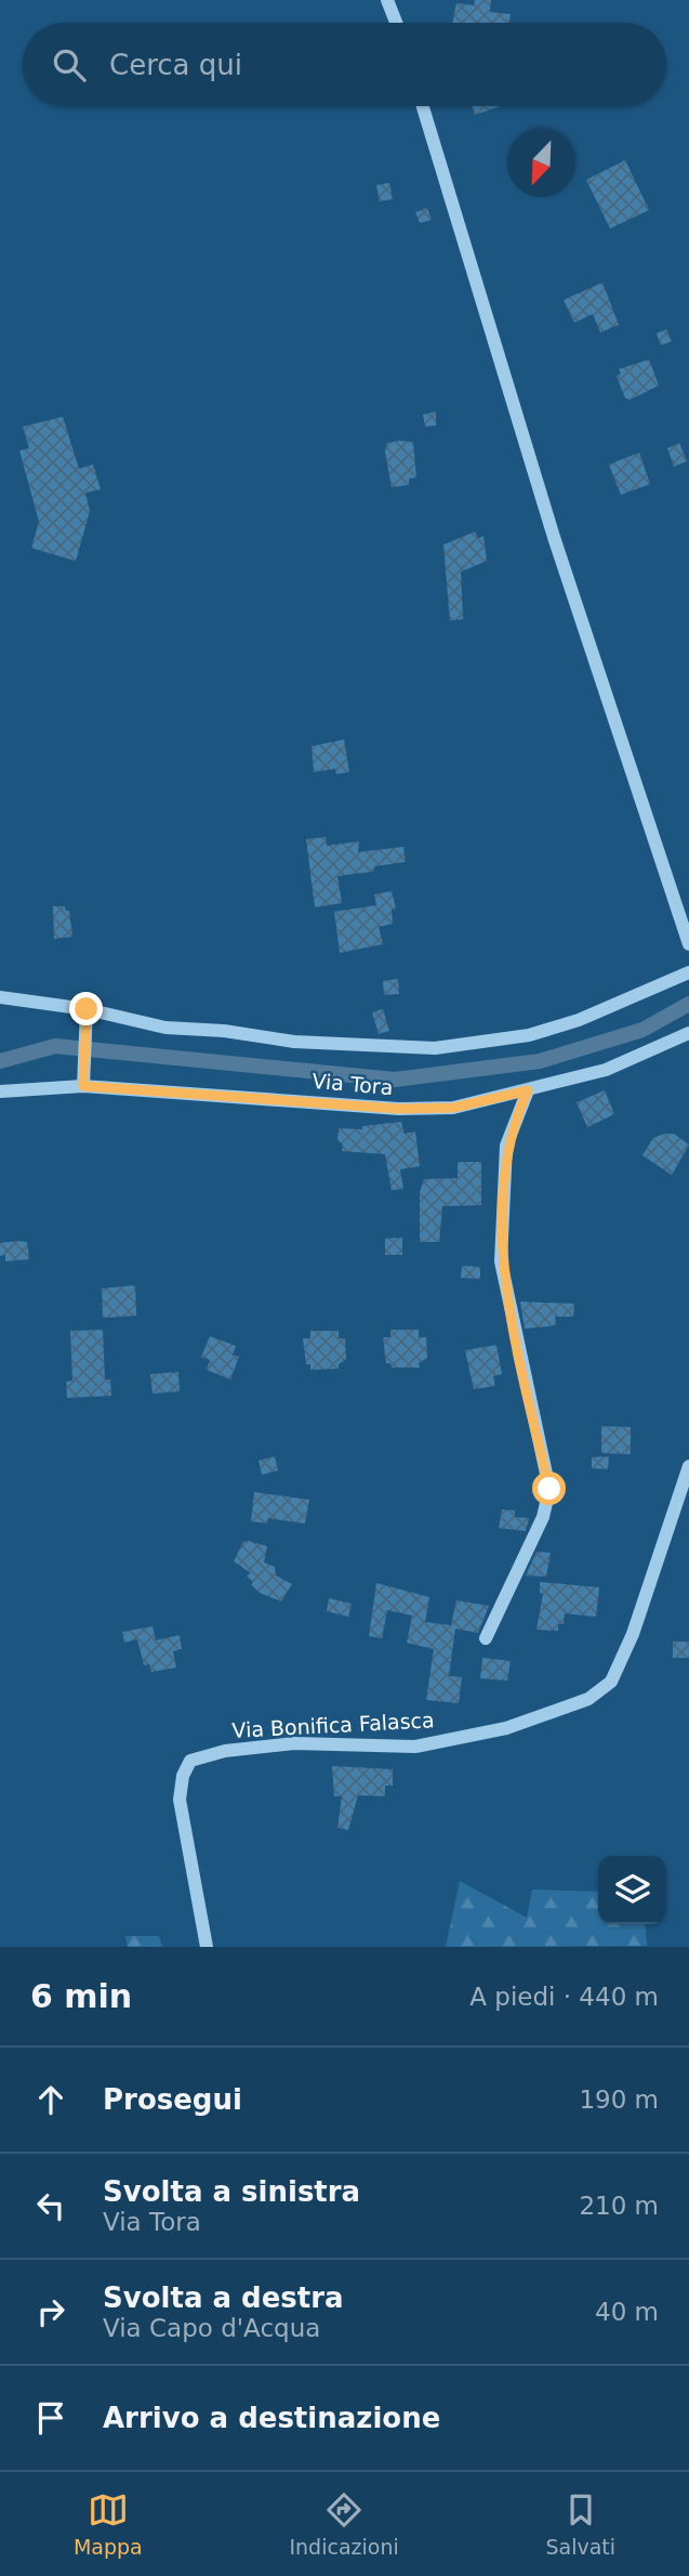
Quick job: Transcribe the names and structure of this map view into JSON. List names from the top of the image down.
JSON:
{
  "streets": {
    "street": ["Via Tora", "Via Bonifica Falasca"]
  },
  "north": "bottom left",
  "page": {
    "search": "Cerca qui",
    "heading": ["6 min", "A piedi · 440 m"],
    "list": [
      ["Prosegui", "190 m"],
      ["Svolta a sinistra", "Via Tora", "210 m"],
      ["Svolta a destra", "Via Capo d'Acqua", "40 m"],
      "Arrivo a destinazione"
    ],
    "nav": ["Mappa", "Indicazioni", "Salvati"]
  }
}
